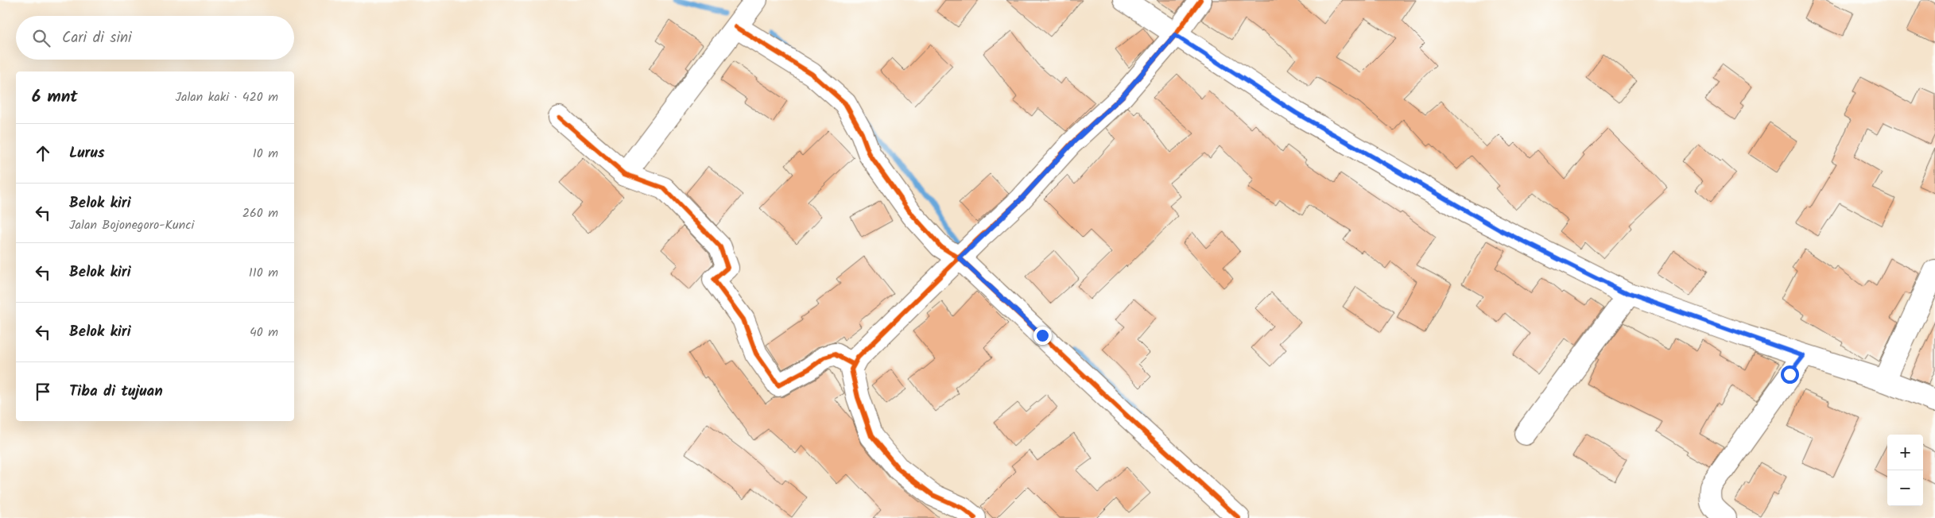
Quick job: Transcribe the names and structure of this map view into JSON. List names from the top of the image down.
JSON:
{
  "page": {
    "search": "Cari di sini",
    "heading": ["6 mnt", "Jalan kaki · 420 m"],
    "list": [
      ["Lurus", "10 m"],
      ["Belok kiri", "Jalan Bojonegoro-Kunci", "260 m"],
      ["Belok kiri", "110 m"],
      ["Belok kiri", "40 m"],
      "Tiba di tujuan"
    ],
    "map_buttons": ["+", "−"]
  }
}
